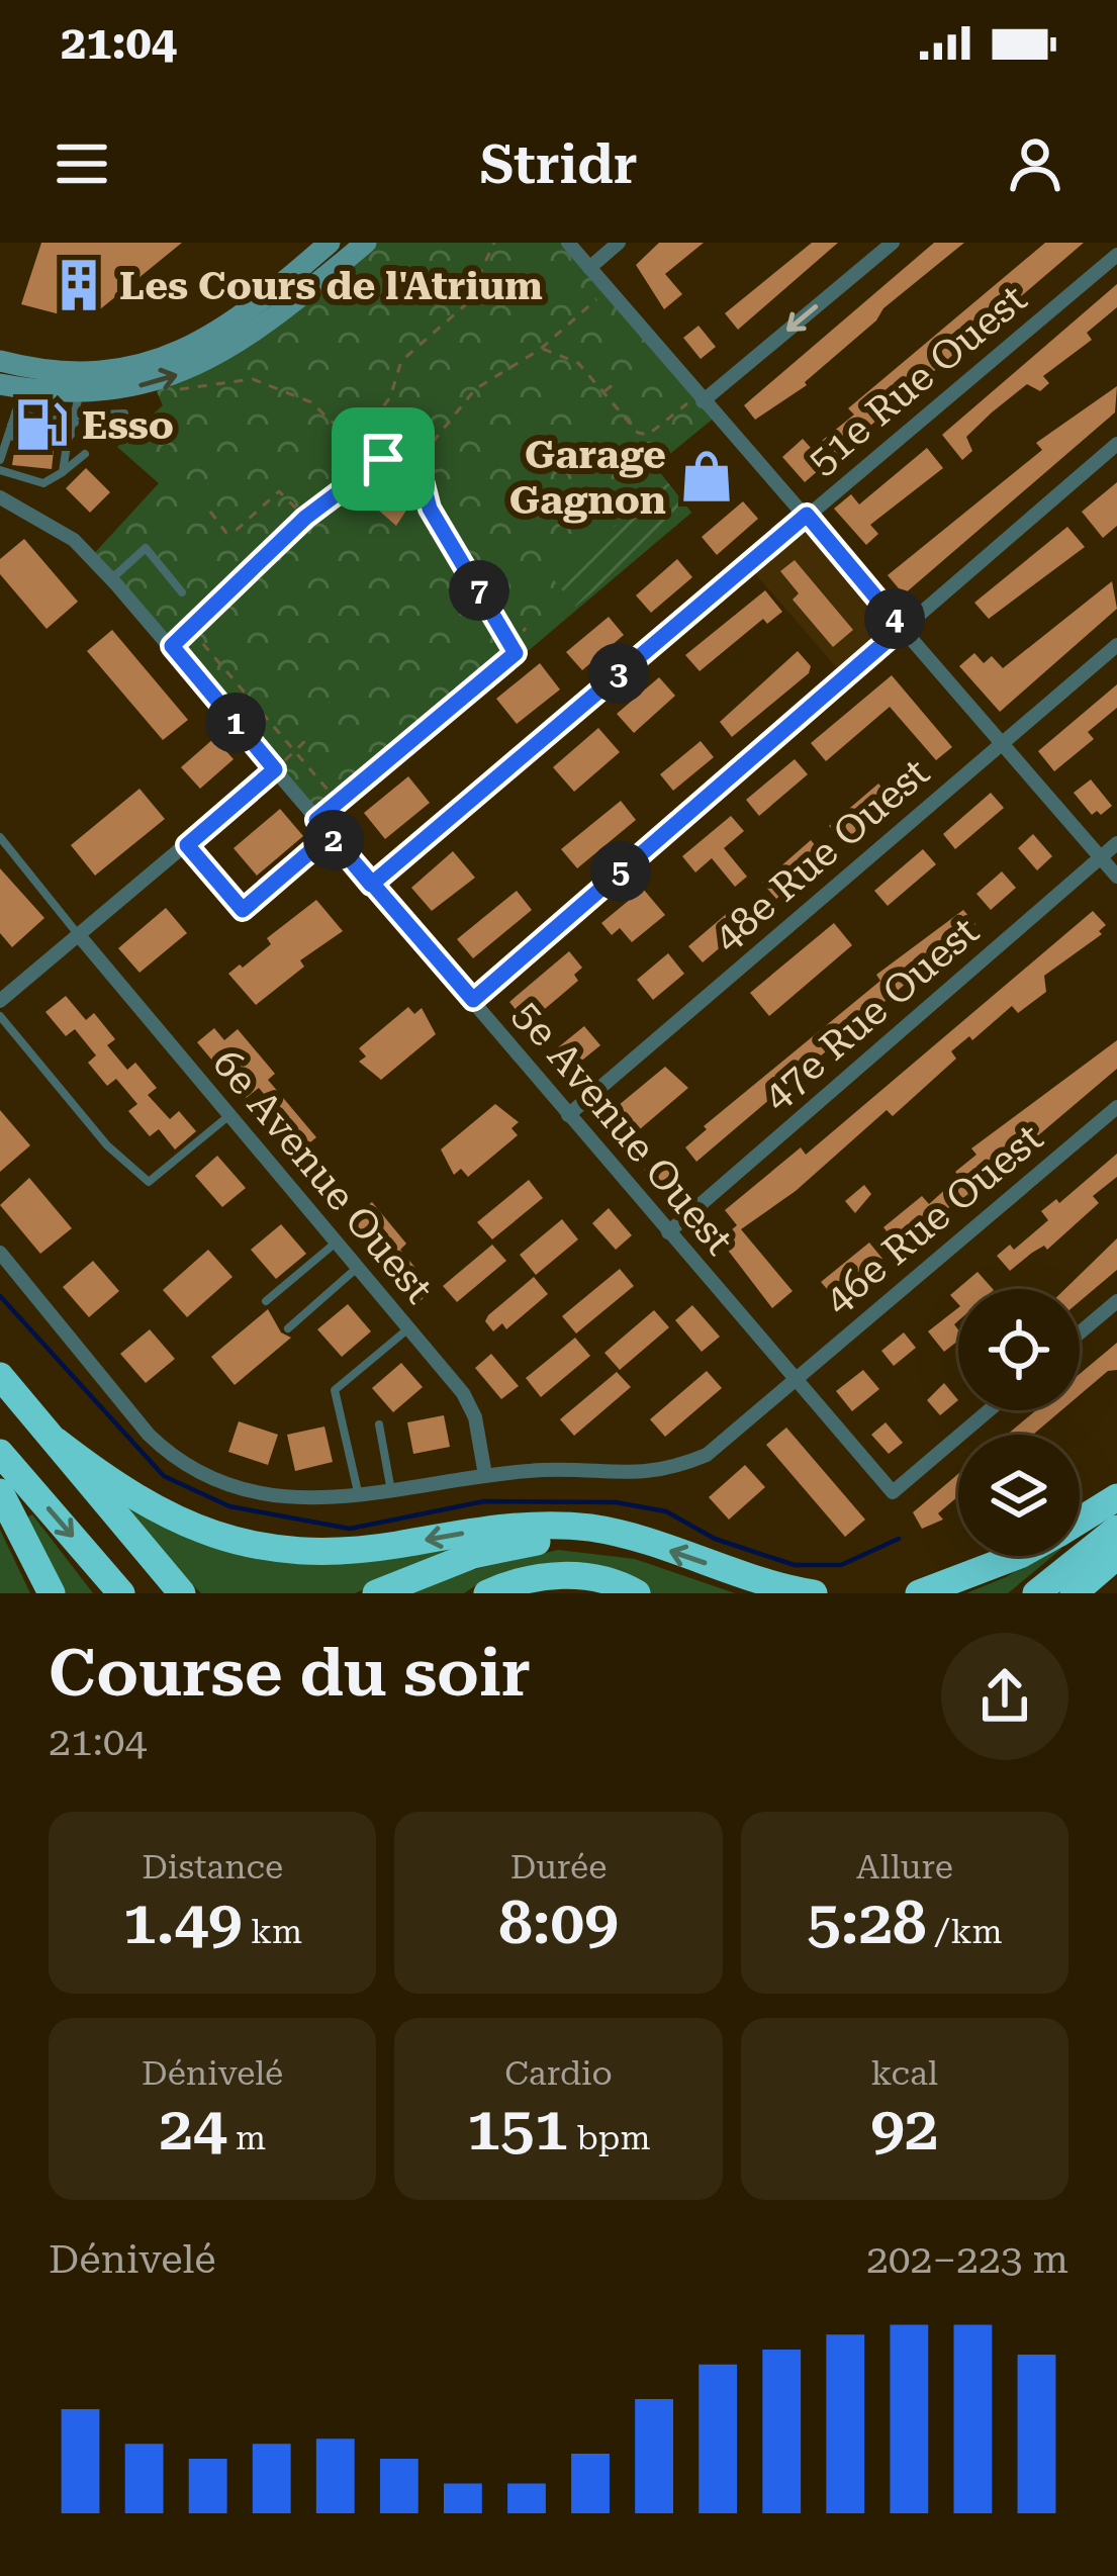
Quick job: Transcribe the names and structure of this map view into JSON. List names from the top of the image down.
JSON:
{
  "streets": {
    "street": [
      "51e Rue Ouest",
      "48e Rue Ouest",
      "47e Rue Ouest",
      "5e Avenue Ouest",
      "6e Avenue Ouest",
      "46e Rue Ouest"
    ]
  },
  "crossings": [
    ["51e Rue Ouest", "5e Avenue Ouest"],
    ["48e Rue Ouest", "5e Avenue Ouest"],
    ["47e Rue Ouest", "5e Avenue Ouest"],
    ["5e Avenue Ouest", "46e Rue Ouest"],
    ["6e Avenue Ouest", "46e Rue Ouest"]
  ],
  "places": {
    "building": ["Les Cours de l'Atrium"],
    "fuel station": ["Esso"],
    "shop": ["Garage Gagnon"]
  },
  "page": {
    "status": "21:04",
    "header": "Stridr",
    "pins": [
      "7",
      "4",
      "3",
      "1",
      "2",
      "5"
    ],
    "heading": ["Course du soir", "21:04"],
    "stats": [
      ["Distance", "1.49 km"],
      ["Durée", "8:09"],
      ["Allure", "5:28 /km"],
      ["Dénivelé", "24 m"],
      ["Cardio", "151 bpm"],
      ["kcal", "92"]
    ],
    "chart": ["Dénivelé", "202–223 m"]
  }
}
